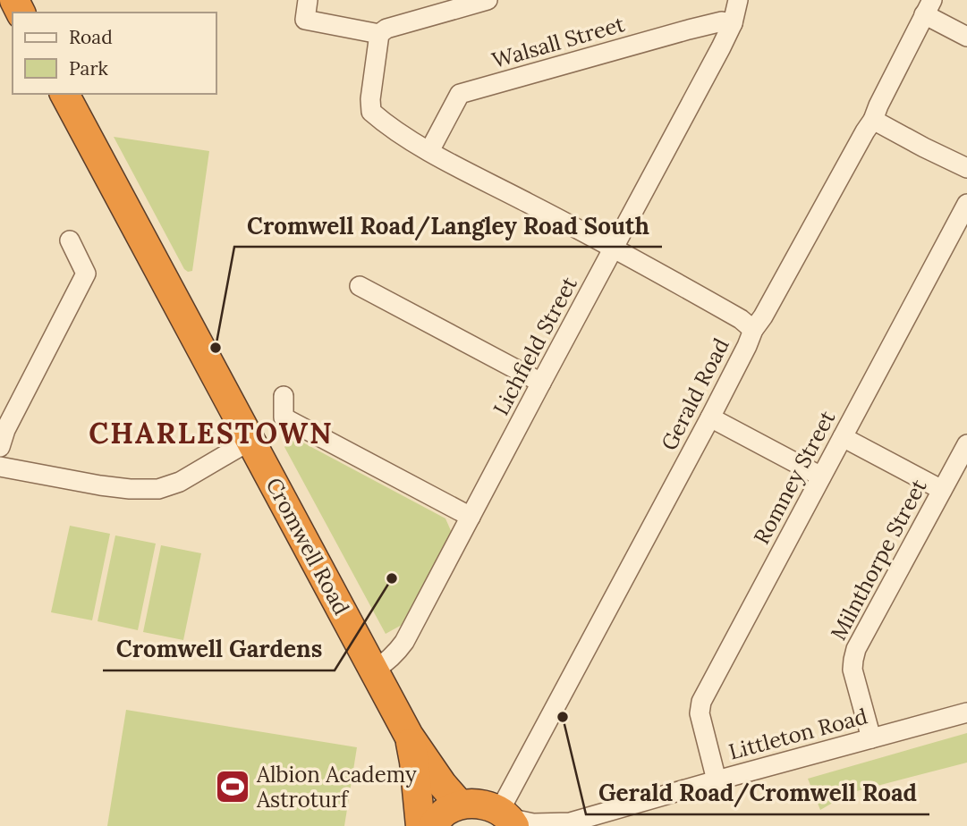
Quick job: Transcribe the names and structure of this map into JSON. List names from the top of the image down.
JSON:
{
  "streets": {
    "highway": ["Cromwell Road"],
    "street": [
      "Walsall Street",
      "Lichfield Street",
      "Gerald Road",
      "Romney Street",
      "Milnthorpe Street",
      "Littleton Road"
    ]
  },
  "crossings": [
    ["Walsall Street", "Lichfield Street"],
    ["Lichfield Street", "Cromwell Road"],
    ["Gerald Road", "Littleton Road"],
    ["Romney Street", "Littleton Road"],
    ["Milnthorpe Street", "Littleton Road"]
  ],
  "districts": ["CHARLESTOWN"],
  "places": {
    "other": ["Cromwell Road/Langley Road South", "Cromwell Gardens", "Gerald Road/Cromwell Road"],
    "sports": ["Albion Academy Astroturf"]
  },
  "legend": ["Road", "Park"]
}
